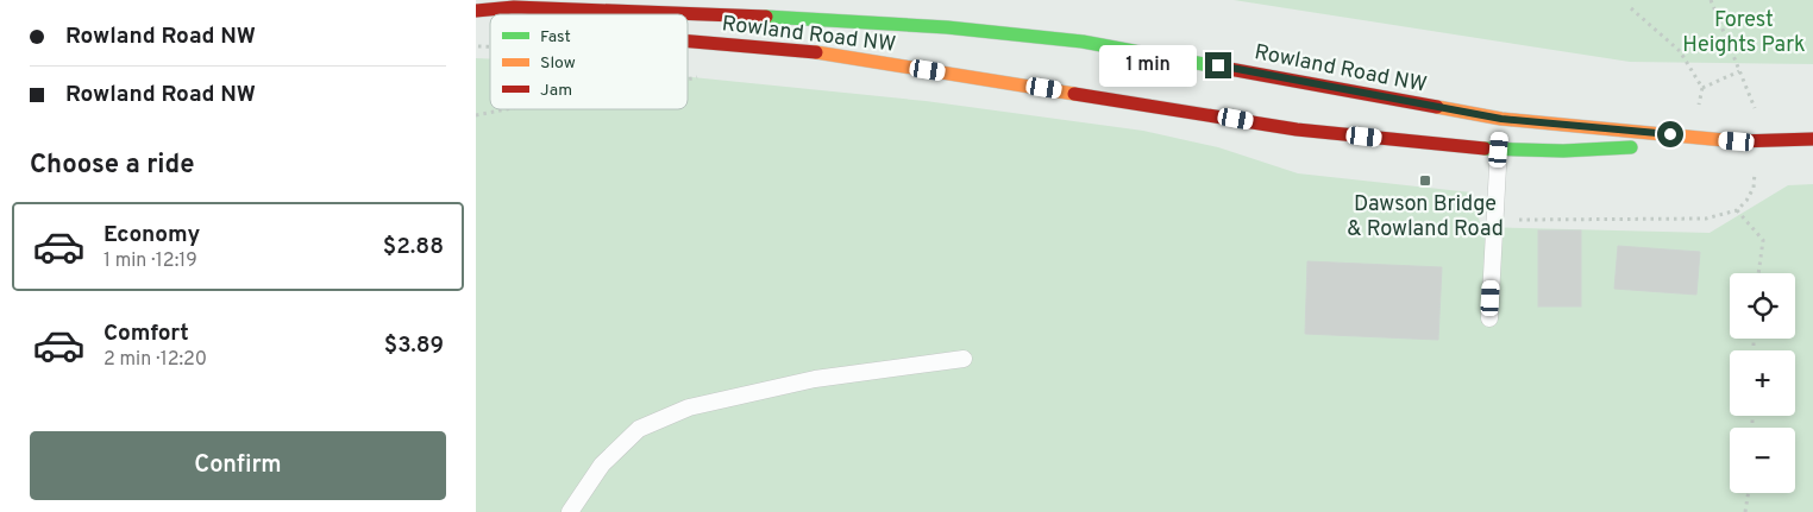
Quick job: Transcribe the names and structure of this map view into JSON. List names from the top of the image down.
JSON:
{
  "streets": {
    "main road": ["Rowland Road NW"]
  },
  "parks": ["Forest Heights Park"],
  "places": {
    "transit": ["Dawson Bridge & Rowland Road"]
  },
  "legend": ["Fast", "Slow", "Jam"],
  "page": {
    "banner": ["Rowland Road NW", "Rowland Road NW"],
    "bubble": "1 min",
    "heading": "Choose a ride",
    "list": [
      {
        "name": "Economy",
        "note": "1 min · 12:19",
        "value": "$2.88"
      },
      {
        "name": "Comfort",
        "note": "2 min · 12:20",
        "value": "$3.89"
      }
    ],
    "map_buttons": ["+", "−"],
    "buttons": "Confirm"
  }
}
